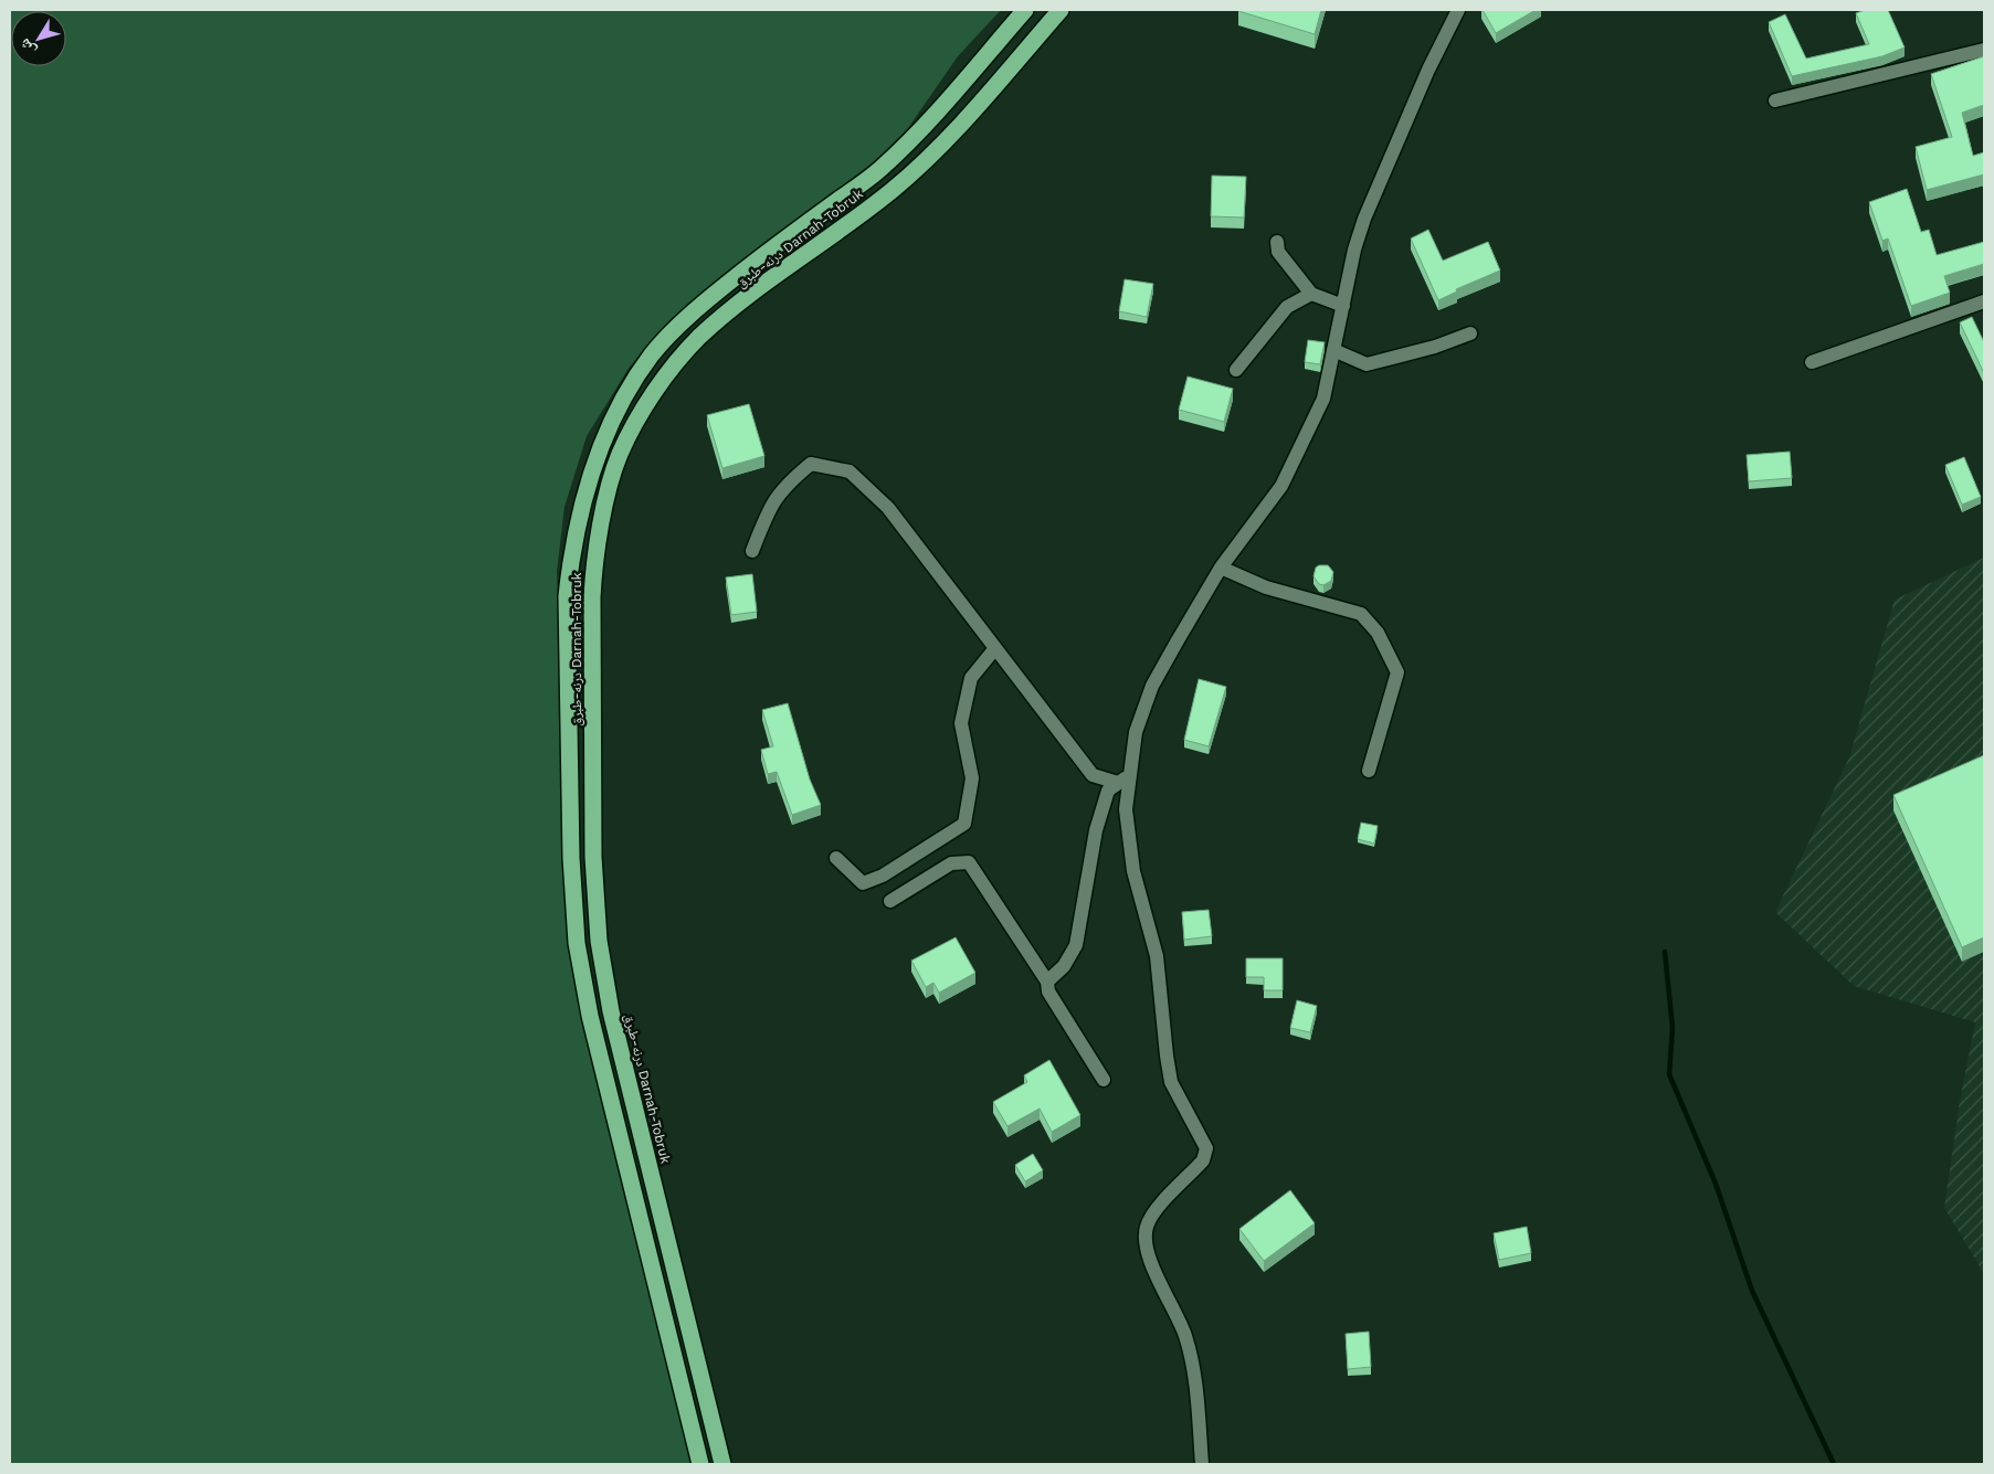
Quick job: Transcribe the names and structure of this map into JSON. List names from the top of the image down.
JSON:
{
  "streets": {
    "highway": ["درنه-طبرق Darnah-Tobruk"]
  },
  "north": "bottom left"
}
